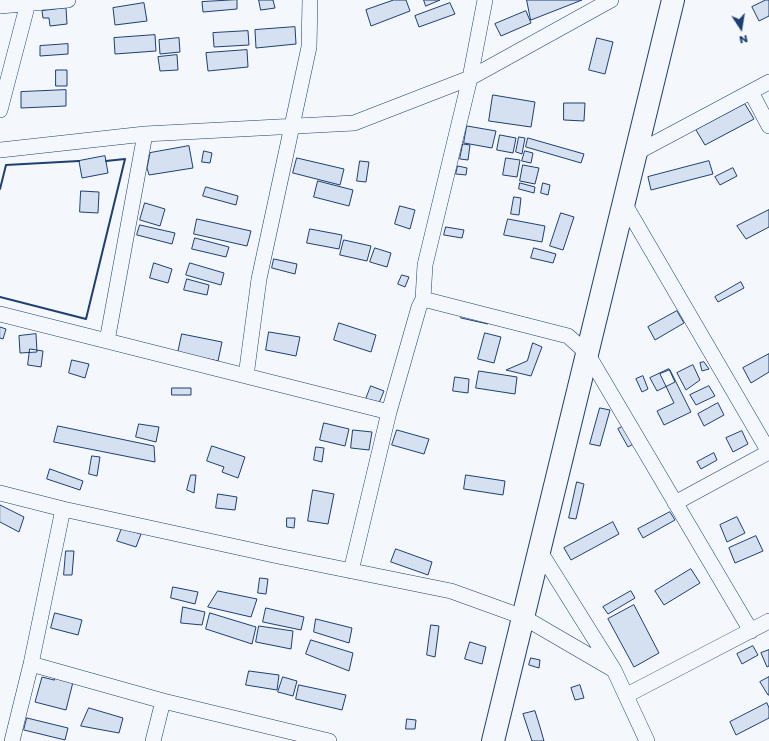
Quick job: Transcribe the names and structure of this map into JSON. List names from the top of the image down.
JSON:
{
  "north": "bottom"
}
